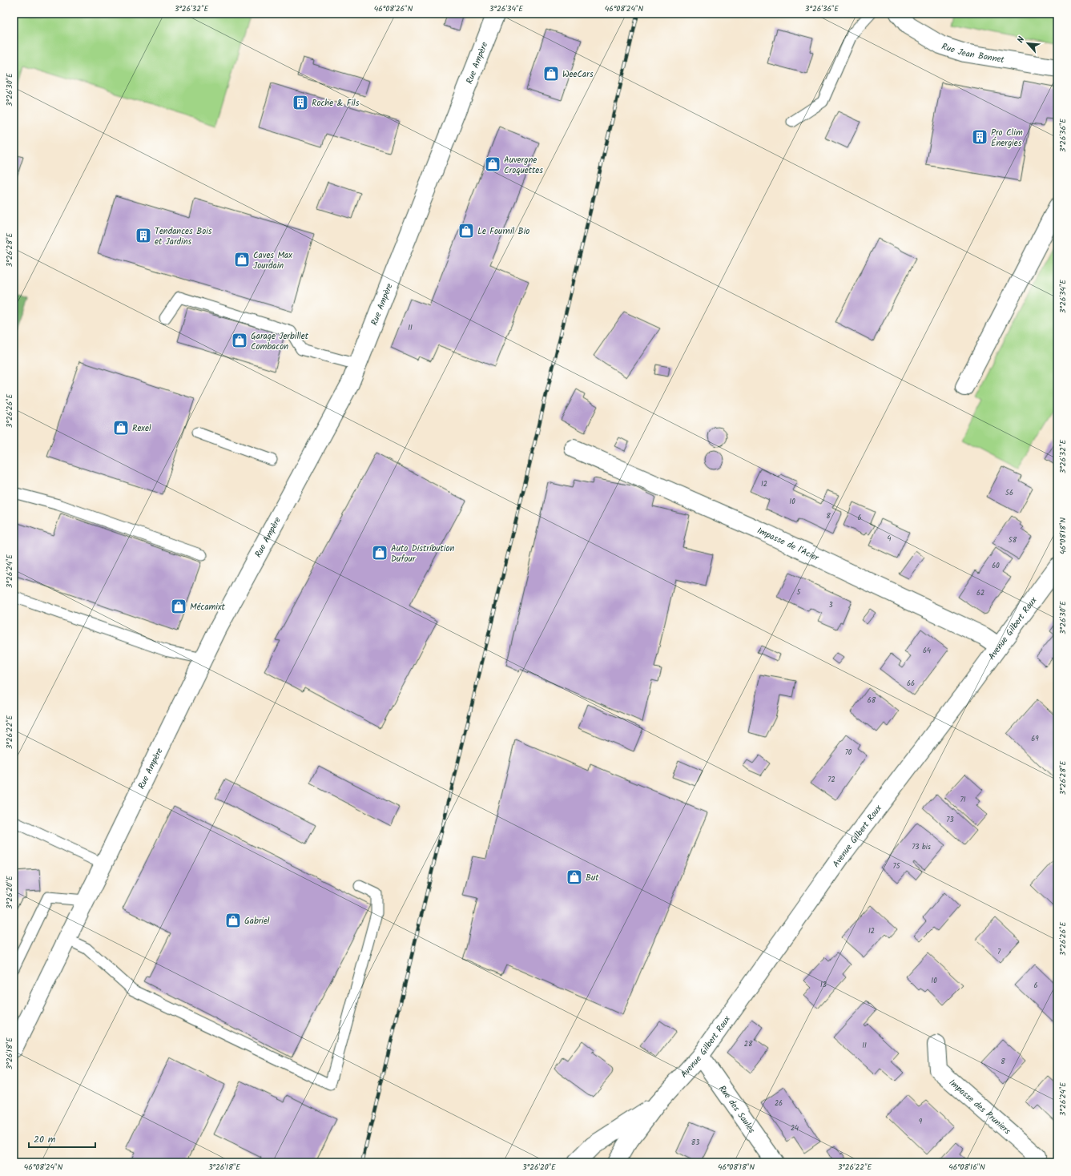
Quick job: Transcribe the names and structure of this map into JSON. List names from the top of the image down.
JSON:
{
  "streets": {
    "main road": [
      "Rue Jean Bonnet",
      "Rue Ampère",
      "Impasse de l'Acier",
      "Avenue Gilbert Roux",
      "Impasse des Pruniers",
      "Rue des Saules"
    ]
  },
  "crossings": [
    ["Impasse de l'Acier", "Avenue Gilbert Roux"],
    ["Avenue Gilbert Roux", "Rue des Saules"]
  ],
  "places": {
    "shop": [
      "WeeCars",
      "Auvergne Croquettes",
      "Le Fournil Bio",
      "Caves Max Jourdain",
      "Garage Jerbillet Combacon",
      "Rexel",
      "Auto Distribution Dufour",
      "Mécamixt",
      "But",
      "Gabriel"
    ],
    "building": ["Roche & Fils", "Pro Clim Énergies", "Tendances Bois et Jardins"]
  },
  "house_numbers": [
    "11",
    "12",
    "56",
    "10",
    "8",
    "6",
    "4",
    "58",
    "60",
    "5",
    "62",
    "3",
    "64",
    "66",
    "68",
    "69",
    "70",
    "72",
    "71",
    "73",
    "73 bis",
    "75",
    "12",
    "7",
    "10",
    "13",
    "6",
    "28",
    "11",
    "8",
    "26",
    "9",
    "24",
    "83"
  ],
  "scale_bar": "20 m",
  "north": "top left",
  "coordinates": [
    "3°26'32\"E",
    "46°08'26\"N",
    "3°26'34\"E",
    "46°08'24\"N",
    "3°26'36\"E",
    "3°26'30\"E",
    "3°26'28\"E",
    "3°26'26\"E",
    "46°08'18\"N",
    "3°26'24\"E",
    "3°26'22\"E",
    "3°26'20\"E",
    "3°26'18\"E",
    "46°08'16\"N"
  ]
}
